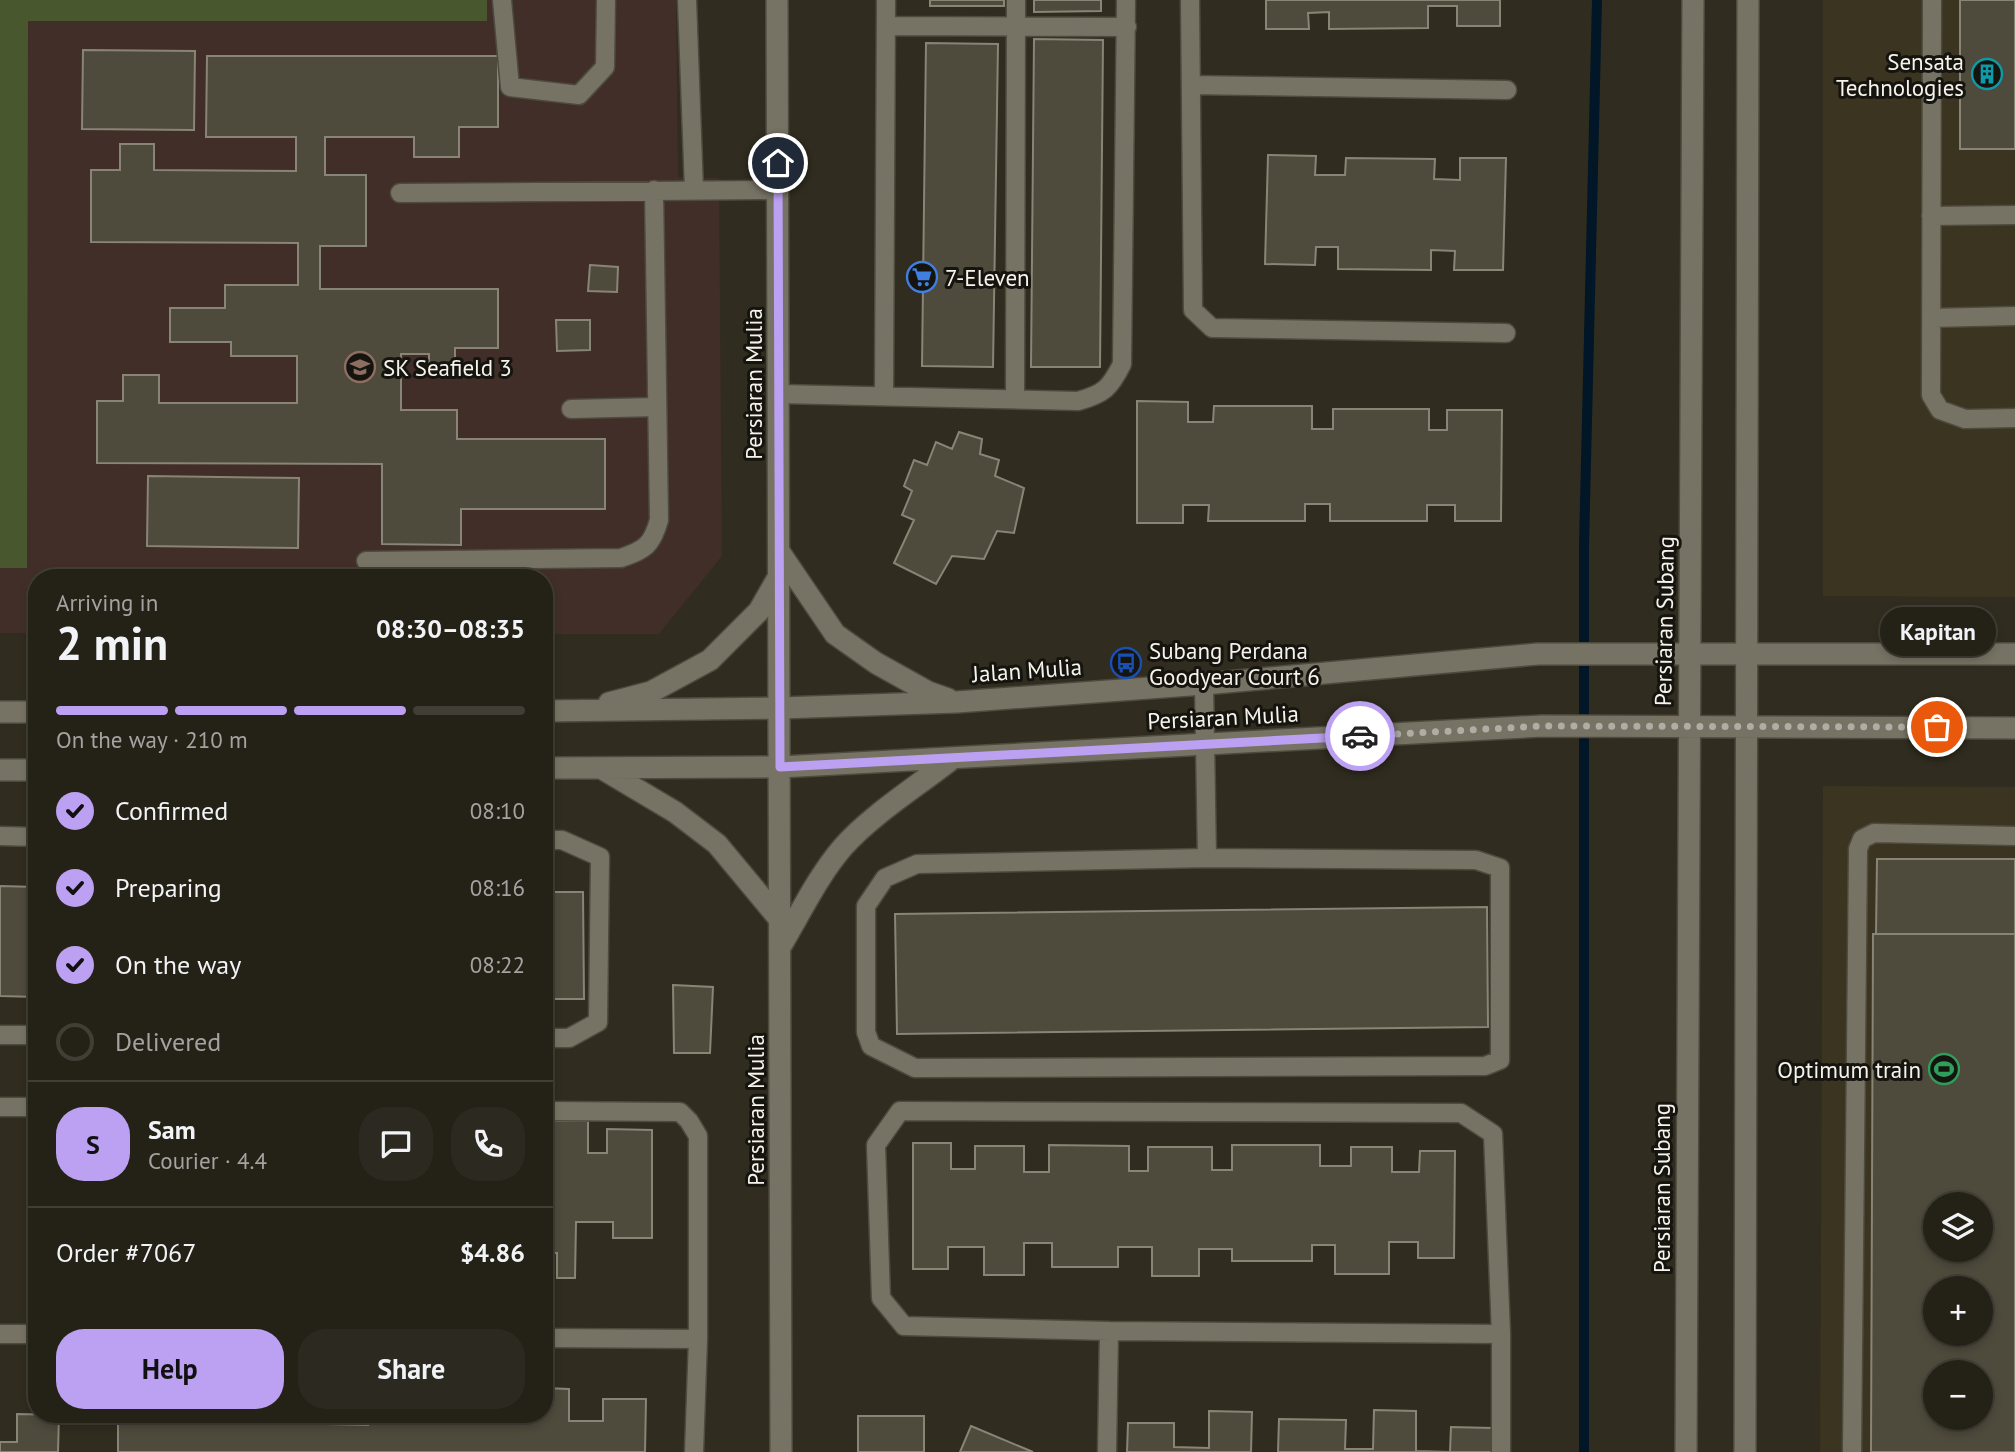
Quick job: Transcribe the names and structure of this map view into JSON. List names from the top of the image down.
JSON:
{
  "streets": {
    "street": ["Persiaran Mulia", "Persiaran Subang", "Jalan Mulia"]
  },
  "crossings": [
    ["Persiaran Mulia", "Persiaran Subang"],
    ["Persiaran Mulia", "Jalan Mulia"],
    ["Persiaran Subang", "Jalan Mulia"]
  ],
  "places": {
    "building": ["Sensata Technologies"],
    "supermarket": ["7-Eleven"],
    "school or university": ["SK Seafield 3"],
    "bus stop": ["Subang Perdana Goodyear Court 6"],
    "other": ["Kapitan"],
    "sports": ["Optimum train"]
  },
  "page": {
    "heading": ["2 min", "Arriving in", "08:30–08:35"],
    "panel": [
      "Sam",
      "Courier · 4.4",
      "Order #7067",
      "$4.86"
    ],
    "bubble": "Kapitan",
    "bar": "On the way · 210 m",
    "list": [
      ["Confirmed", "08:10"],
      ["Preparing", "08:16"],
      ["On the way", "08:22"],
      "Delivered"
    ],
    "round": "S",
    "map_buttons": ["+", "−"],
    "buttons": ["Help", "Share"]
  }
}
